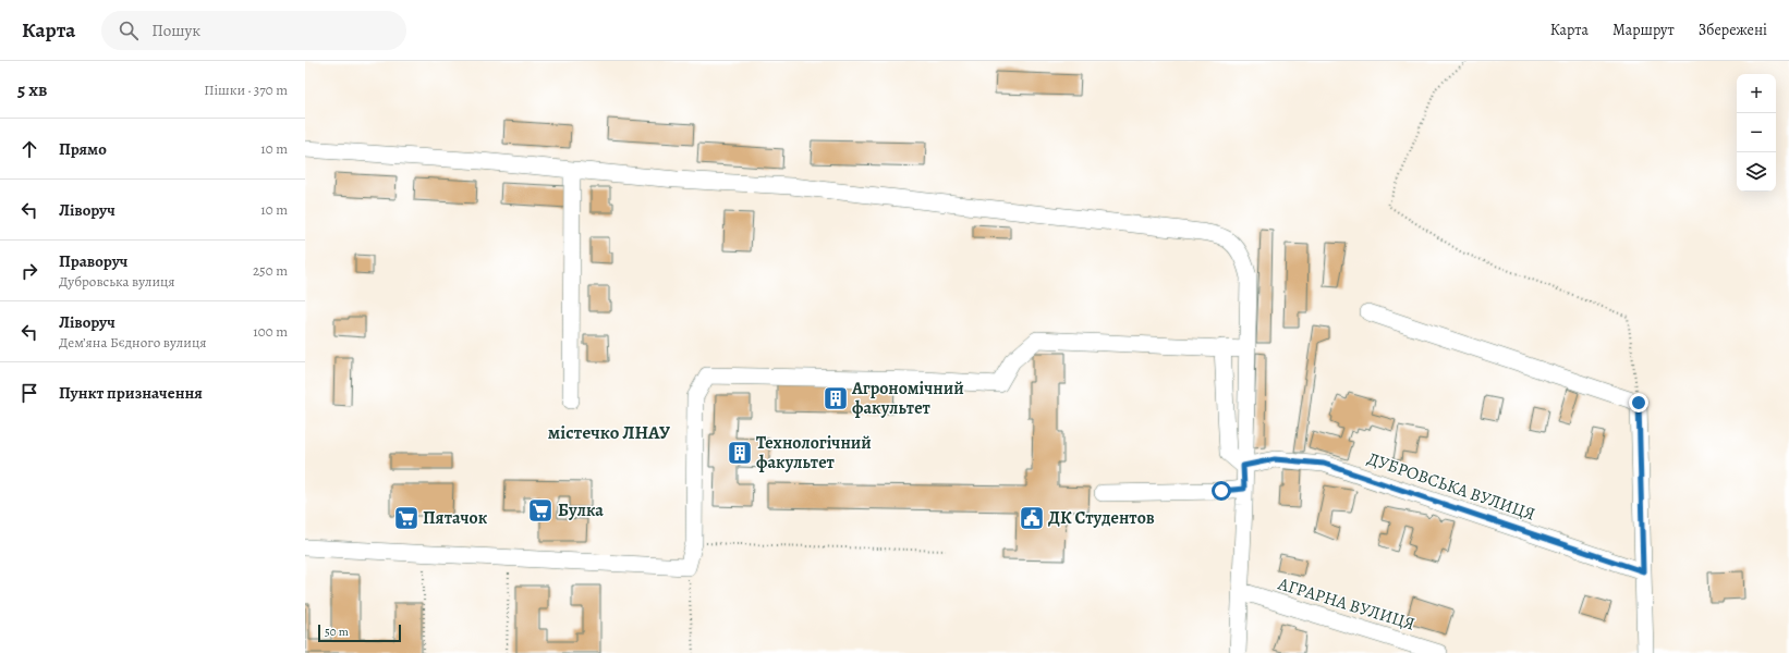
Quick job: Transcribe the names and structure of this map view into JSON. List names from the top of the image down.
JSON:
{
  "streets": {
    "street": ["ДУБРОВСЬКА ВУЛИЦЯ", "АГРАРНА ВУЛИЦЯ"]
  },
  "districts": ["містечко ЛНАУ"],
  "places": {
    "building": ["Агрономічний факультет", "Технологічний факультет"],
    "supermarket": ["Булка", "Пятачок"],
    "public building": ["ДК Студентов"]
  },
  "scale_bar": "50 m",
  "page": {
    "header": "Карта",
    "search": "Пошук",
    "nav": ["Карта", "Маршрут", "Збережені"],
    "heading": ["5 хв", "Пішки · 370 m"],
    "map_buttons": ["+", "−"],
    "list": [
      ["Прямо", "10 m"],
      ["Ліворуч", "10 m"],
      ["Праворуч", "Дубровська вулиця", "250 m"],
      ["Ліворуч", "Дем’яна Бєдного вулиця", "100 m"],
      "Пункт призначення"
    ],
    "scale": "50 m"
  }
}
